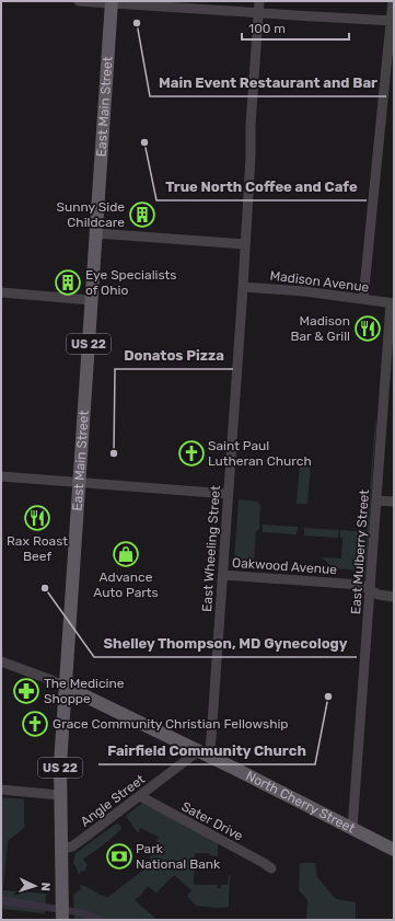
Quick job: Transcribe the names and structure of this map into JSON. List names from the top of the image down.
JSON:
{
  "streets": {
    "main road": ["East Main Street", "US 22", "North Cherry Street"],
    "street": [
      "Madison Avenue",
      "East Wheeling Street",
      "East Mulberry Street",
      "Oakwood Avenue",
      "Angle Street",
      "Sater Drive"
    ]
  },
  "crossings": [
    ["East Main Street", "Angle Street"],
    ["East Main Street", "North Cherry Street"],
    ["Madison Avenue", "East Wheeling Street"],
    ["Madison Avenue", "East Mulberry Street"],
    ["East Wheeling Street", "Oakwood Avenue"],
    ["East Wheeling Street", "Angle Street"],
    ["East Wheeling Street", "North Cherry Street"],
    ["East Mulberry Street", "Oakwood Avenue"],
    ["East Mulberry Street", "North Cherry Street"],
    ["Angle Street", "North Cherry Street"],
    ["Angle Street", "Sater Drive"]
  ],
  "places": {
    "other": [
      "Main Event Restaurant and Bar",
      "True North Coffee and Cafe",
      "Donatos Pizza",
      "Shelley Thompson, MD Gynecology",
      "Fairfield Community Church"
    ],
    "building": ["Sunny Side Childcare", "Eye Specialists of Ohio"],
    "restaurant": ["Madison Bar & Grill", "Rax Roast Beef"],
    "church": ["Saint Paul Lutheran Church", "Grace Community Christian Fellowship"],
    "shop": ["Advance Auto Parts"],
    "pharmacy": ["The Medicine Shoppe"],
    "bank": ["Park National Bank"]
  },
  "scale_bar": "100 m",
  "north": "right"
}
